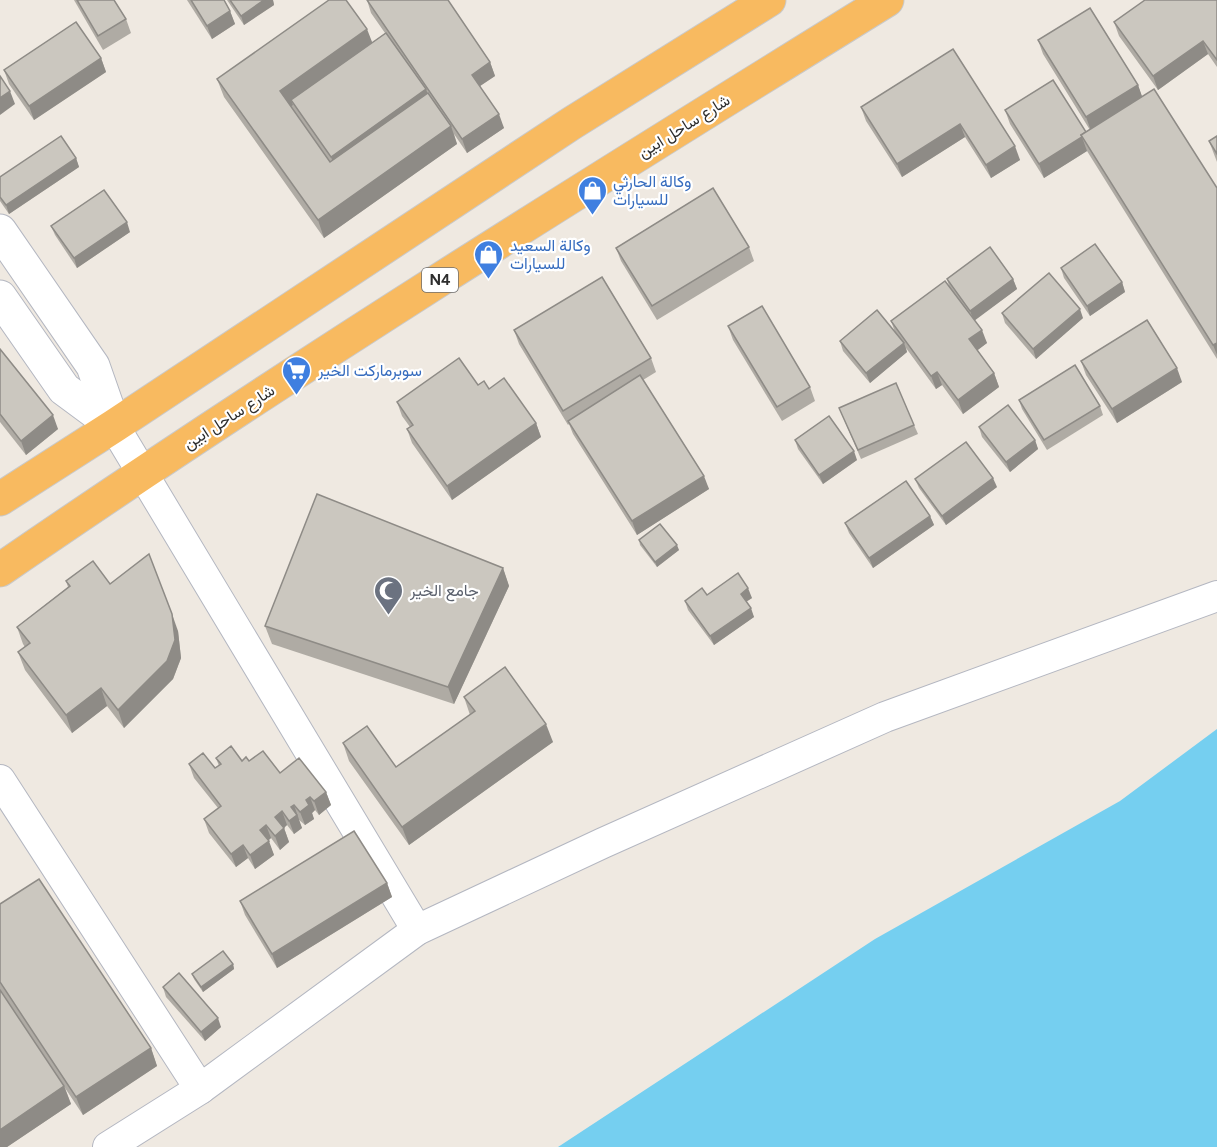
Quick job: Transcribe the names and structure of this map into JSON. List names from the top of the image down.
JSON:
{
  "streets": {
    "highway": ["شارع ساحل ابين", "N4"]
  },
  "places": {
    "shop": ["وكالة الحارثي للسيارات", "وكالة السعيد للسيارات"],
    "supermarket": ["سوبرماركت الخير"],
    "mosque": ["جامع الخير"]
  }
}
